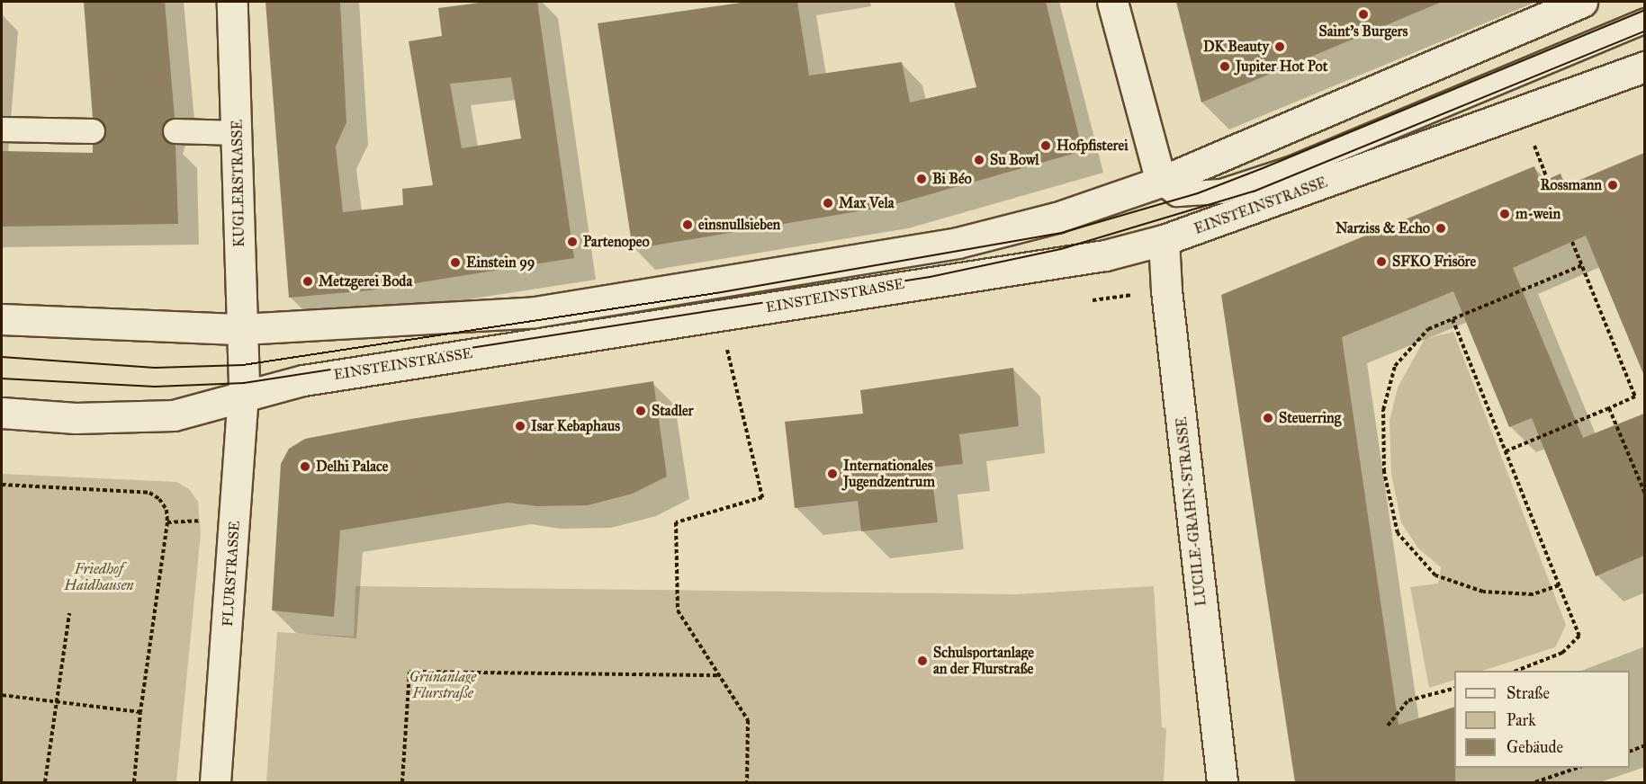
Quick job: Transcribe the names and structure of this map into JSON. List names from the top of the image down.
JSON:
{
  "streets": {
    "main road": [
      "KUGLERSTRASSE",
      "EINSTEINSTRASSE",
      "LUCILE-GRAHN-STRASSE",
      "FLURSTRASSE"
    ]
  },
  "crossings": [
    ["KUGLERSTRASSE", "EINSTEINSTRASSE"],
    ["KUGLERSTRASSE", "FLURSTRASSE"],
    ["EINSTEINSTRASSE", "LUCILE-GRAHN-STRASSE"],
    ["EINSTEINSTRASSE", "FLURSTRASSE"]
  ],
  "parks": ["Friedhof Haidhausen", "Grünanlage Flurstraße"],
  "places": [
    "Saint's Burgers",
    "DK Beauty",
    "Jupiter Hot Pot",
    "Hofpfisterei",
    "Su Bowl",
    "Bi Béo",
    "Rossmann",
    "Max Vela",
    "m-wein",
    "einsnullsieben",
    "Narziss & Echo",
    "Partenopeo",
    "SFKO Frisöre",
    "Einstein 99",
    "Metzgerei Boda",
    "Stadler",
    "Steuerring",
    "Isar Kebaphaus",
    "Delhi Palace",
    "Internationales Jugendzentrum",
    "Schulsportanlage an der Flurstraße"
  ],
  "legend": ["Straße", "Park", "Gebäude"]
}
